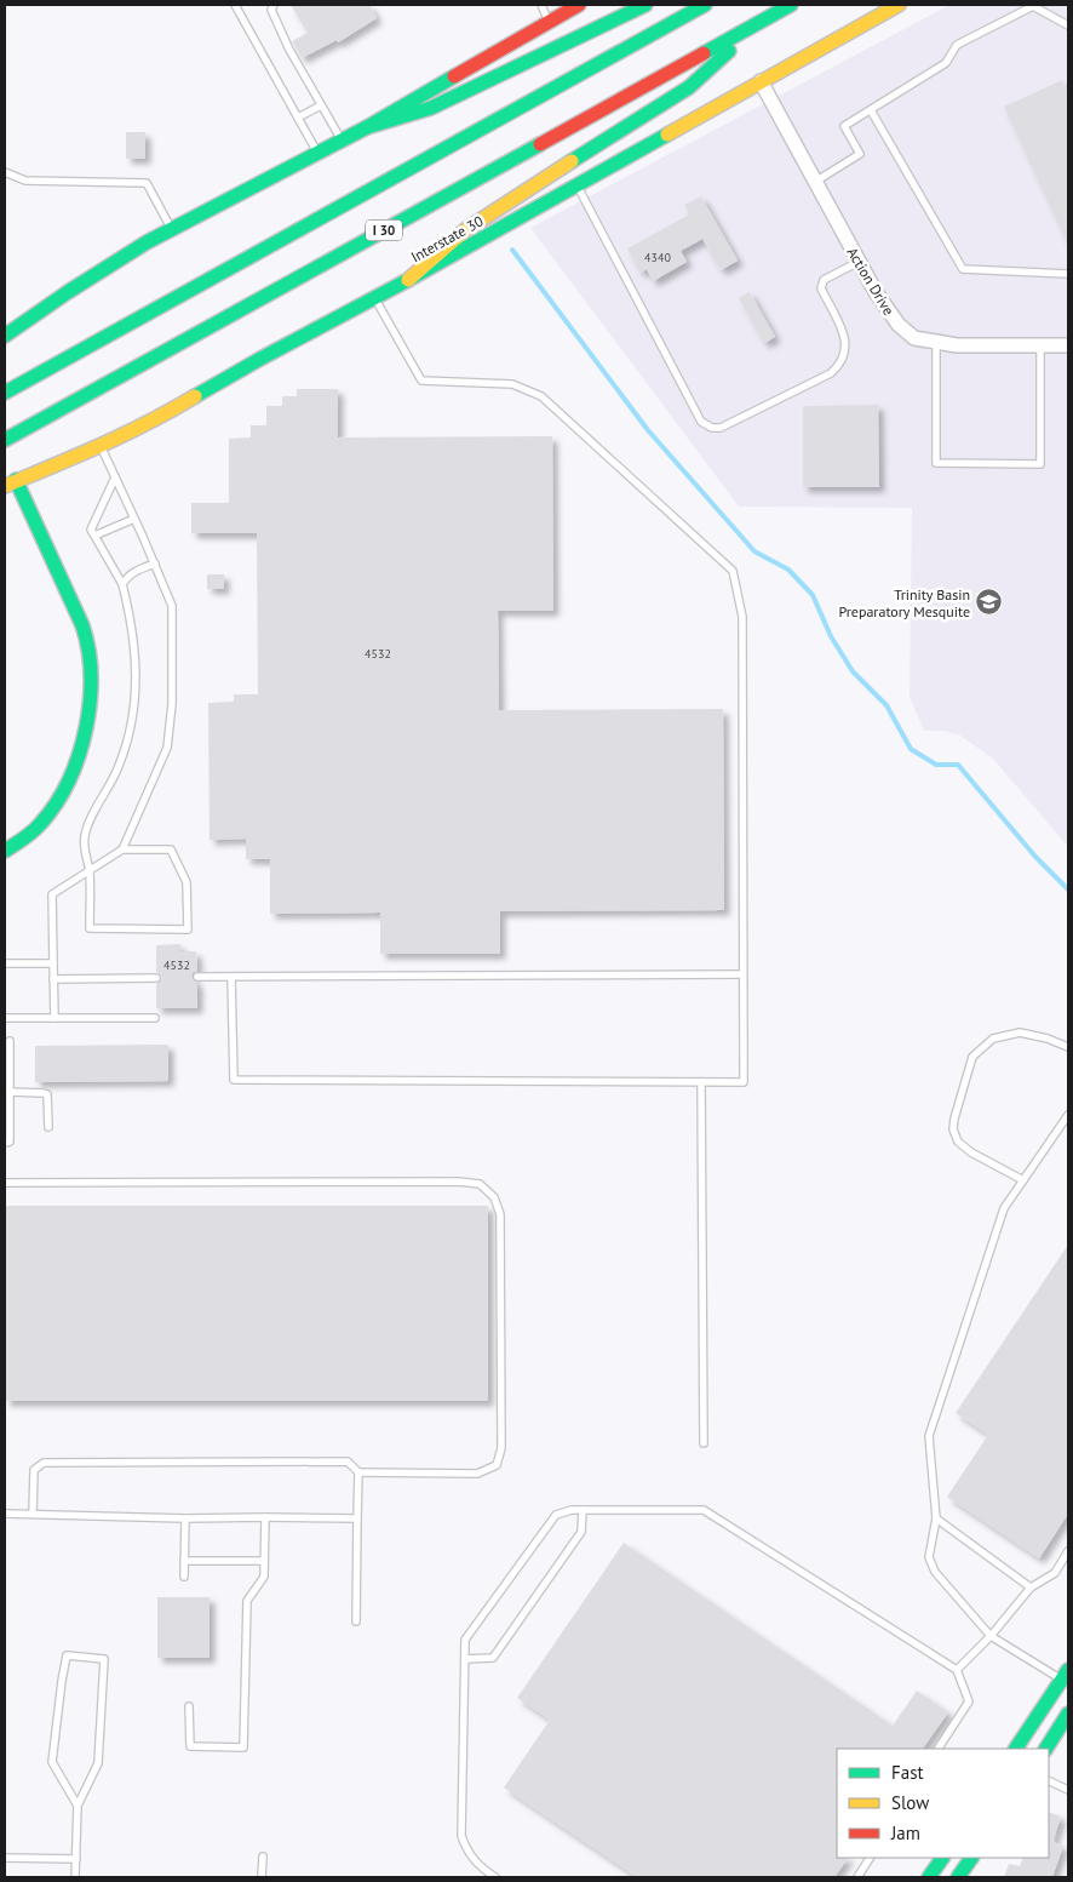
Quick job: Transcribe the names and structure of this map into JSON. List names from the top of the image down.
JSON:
{
  "streets": {
    "main road": ["I 30", "Interstate 30"],
    "street": ["Action Drive"]
  },
  "crossings": [
    ["Interstate 30", "Action Drive"]
  ],
  "places": {
    "school or university": ["Trinity Basin Preparatory Mesquite"]
  },
  "house_numbers": ["4340", "4532", "4532"],
  "legend": ["Fast", "Slow", "Jam"]
}
